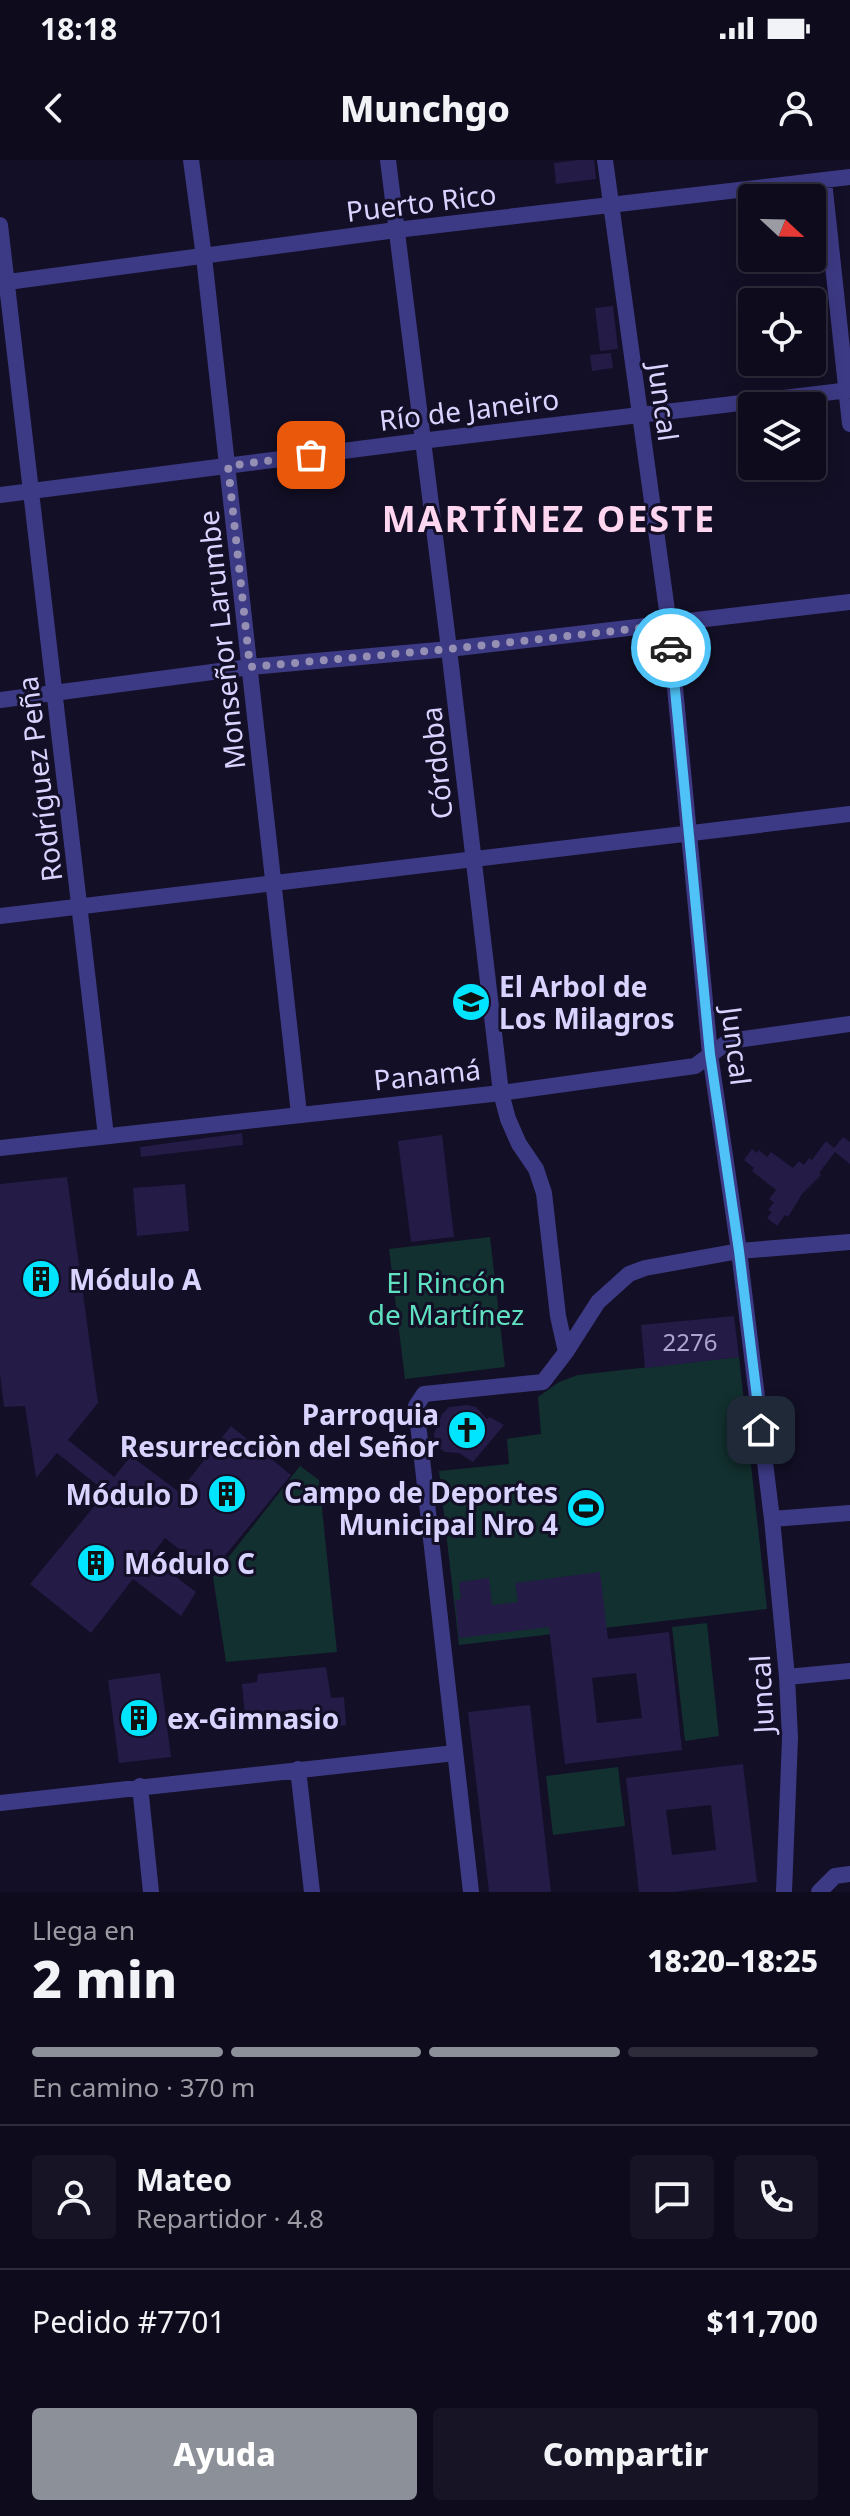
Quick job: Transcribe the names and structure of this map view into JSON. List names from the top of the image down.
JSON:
{
  "streets": {
    "street": [
      "Puerto Rico",
      "Juncal",
      "Río de Janeiro",
      "Monseñor Larumbe",
      "Córdoba",
      "Rodríguez Peña",
      "Panamá"
    ]
  },
  "crossings": [
    ["Puerto Rico", "Juncal"],
    ["Puerto Rico", "Monseñor Larumbe"],
    ["Puerto Rico", "Córdoba"],
    ["Puerto Rico", "Rodríguez Peña"],
    ["Juncal", "Río de Janeiro"],
    ["Juncal", "Panamá"],
    ["Río de Janeiro", "Monseñor Larumbe"],
    ["Río de Janeiro", "Córdoba"],
    ["Río de Janeiro", "Rodríguez Peña"],
    ["Monseñor Larumbe", "Panamá"],
    ["Córdoba", "Panamá"],
    ["Rodríguez Peña", "Panamá"]
  ],
  "districts": ["MARTÍNEZ OESTE"],
  "parks": ["El Rincón de Martínez"],
  "places": {
    "school or university": ["El Arbol de Los Milagros"],
    "building": [
      "Módulo A",
      "Módulo D",
      "Módulo C",
      "ex-Gimnasio"
    ],
    "church": ["Parroquia Resurrecciòn del Señor"],
    "sports": ["Campo de Deportes Municipal Nro 4"]
  },
  "house_numbers": ["2276"],
  "north": "right",
  "page": {
    "status": "18:18",
    "header": "Munchgo",
    "heading": ["2 min", "Llega en", "18:20–18:25"],
    "panel": [
      "Mateo",
      "Repartidor · 4.8",
      "Pedido #7701",
      "$11,700"
    ],
    "bar": "En camino · 370 m",
    "buttons": ["Ayuda", "Compartir"]
  }
}
